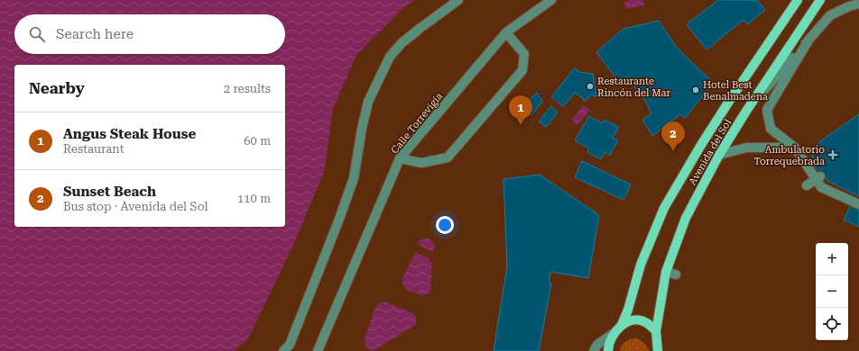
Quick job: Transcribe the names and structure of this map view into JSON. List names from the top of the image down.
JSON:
{
  "streets": {
    "main road": ["Avenida del Sol"],
    "street": ["Calle Torrevigía"]
  },
  "places": {
    "other": ["Restaurante Rincón del Mar", "Hotel Best Benalmadena"],
    "health": ["Ambulatorio Torrequebrada"]
  },
  "page": {
    "search": "Search here",
    "heading": ["Nearby", "2 results"],
    "pins": ["1", "2"],
    "list": [
      {
        "mark": "1",
        "name": "Angus Steak House",
        "note": "Restaurant",
        "value": "60 m"
      },
      {
        "mark": "2",
        "name": "Sunset Beach",
        "note": "Bus stop · Avenida del Sol",
        "value": "110 m"
      }
    ],
    "map_buttons": ["+", "−"]
  }
}
